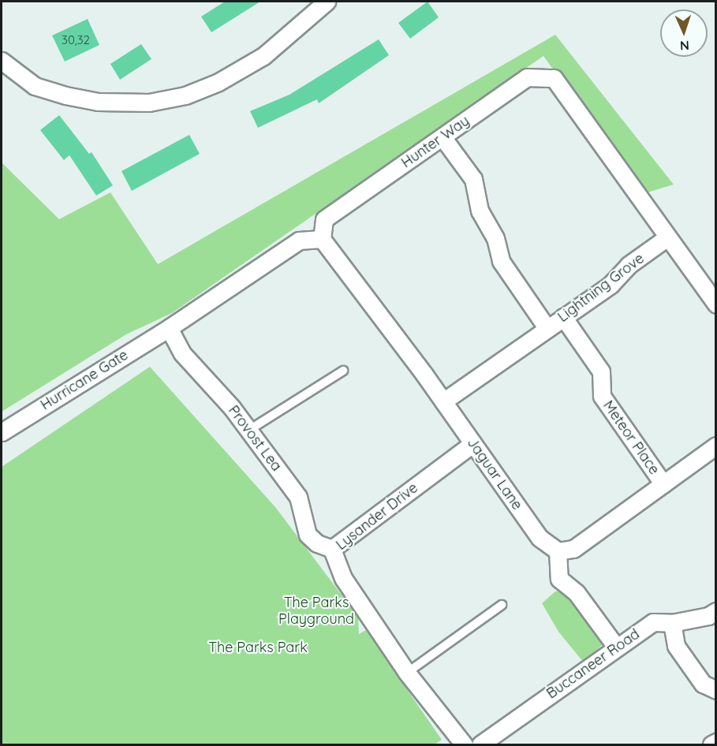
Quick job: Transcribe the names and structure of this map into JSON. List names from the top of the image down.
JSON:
{
  "streets": {
    "street": [
      "Hunter Way",
      "Lightning Grove",
      "Hurricane Gate",
      "Meteor Place",
      "Provost Lea",
      "Jaguar Lane",
      "Lysander Drive",
      "Buccaneer Road"
    ]
  },
  "crossings": [
    ["Hunter Way", "Lightning Grove"],
    ["Hunter Way", "Jaguar Lane"],
    ["Lightning Grove", "Meteor Place"],
    ["Lightning Grove", "Jaguar Lane"],
    ["Hurricane Gate", "Provost Lea"],
    ["Provost Lea", "Lysander Drive"],
    ["Jaguar Lane", "Lysander Drive"]
  ],
  "parks": ["The Parks Playground", "The Parks Park"],
  "house_numbers": ["30,32"],
  "north": "bottom"
}
